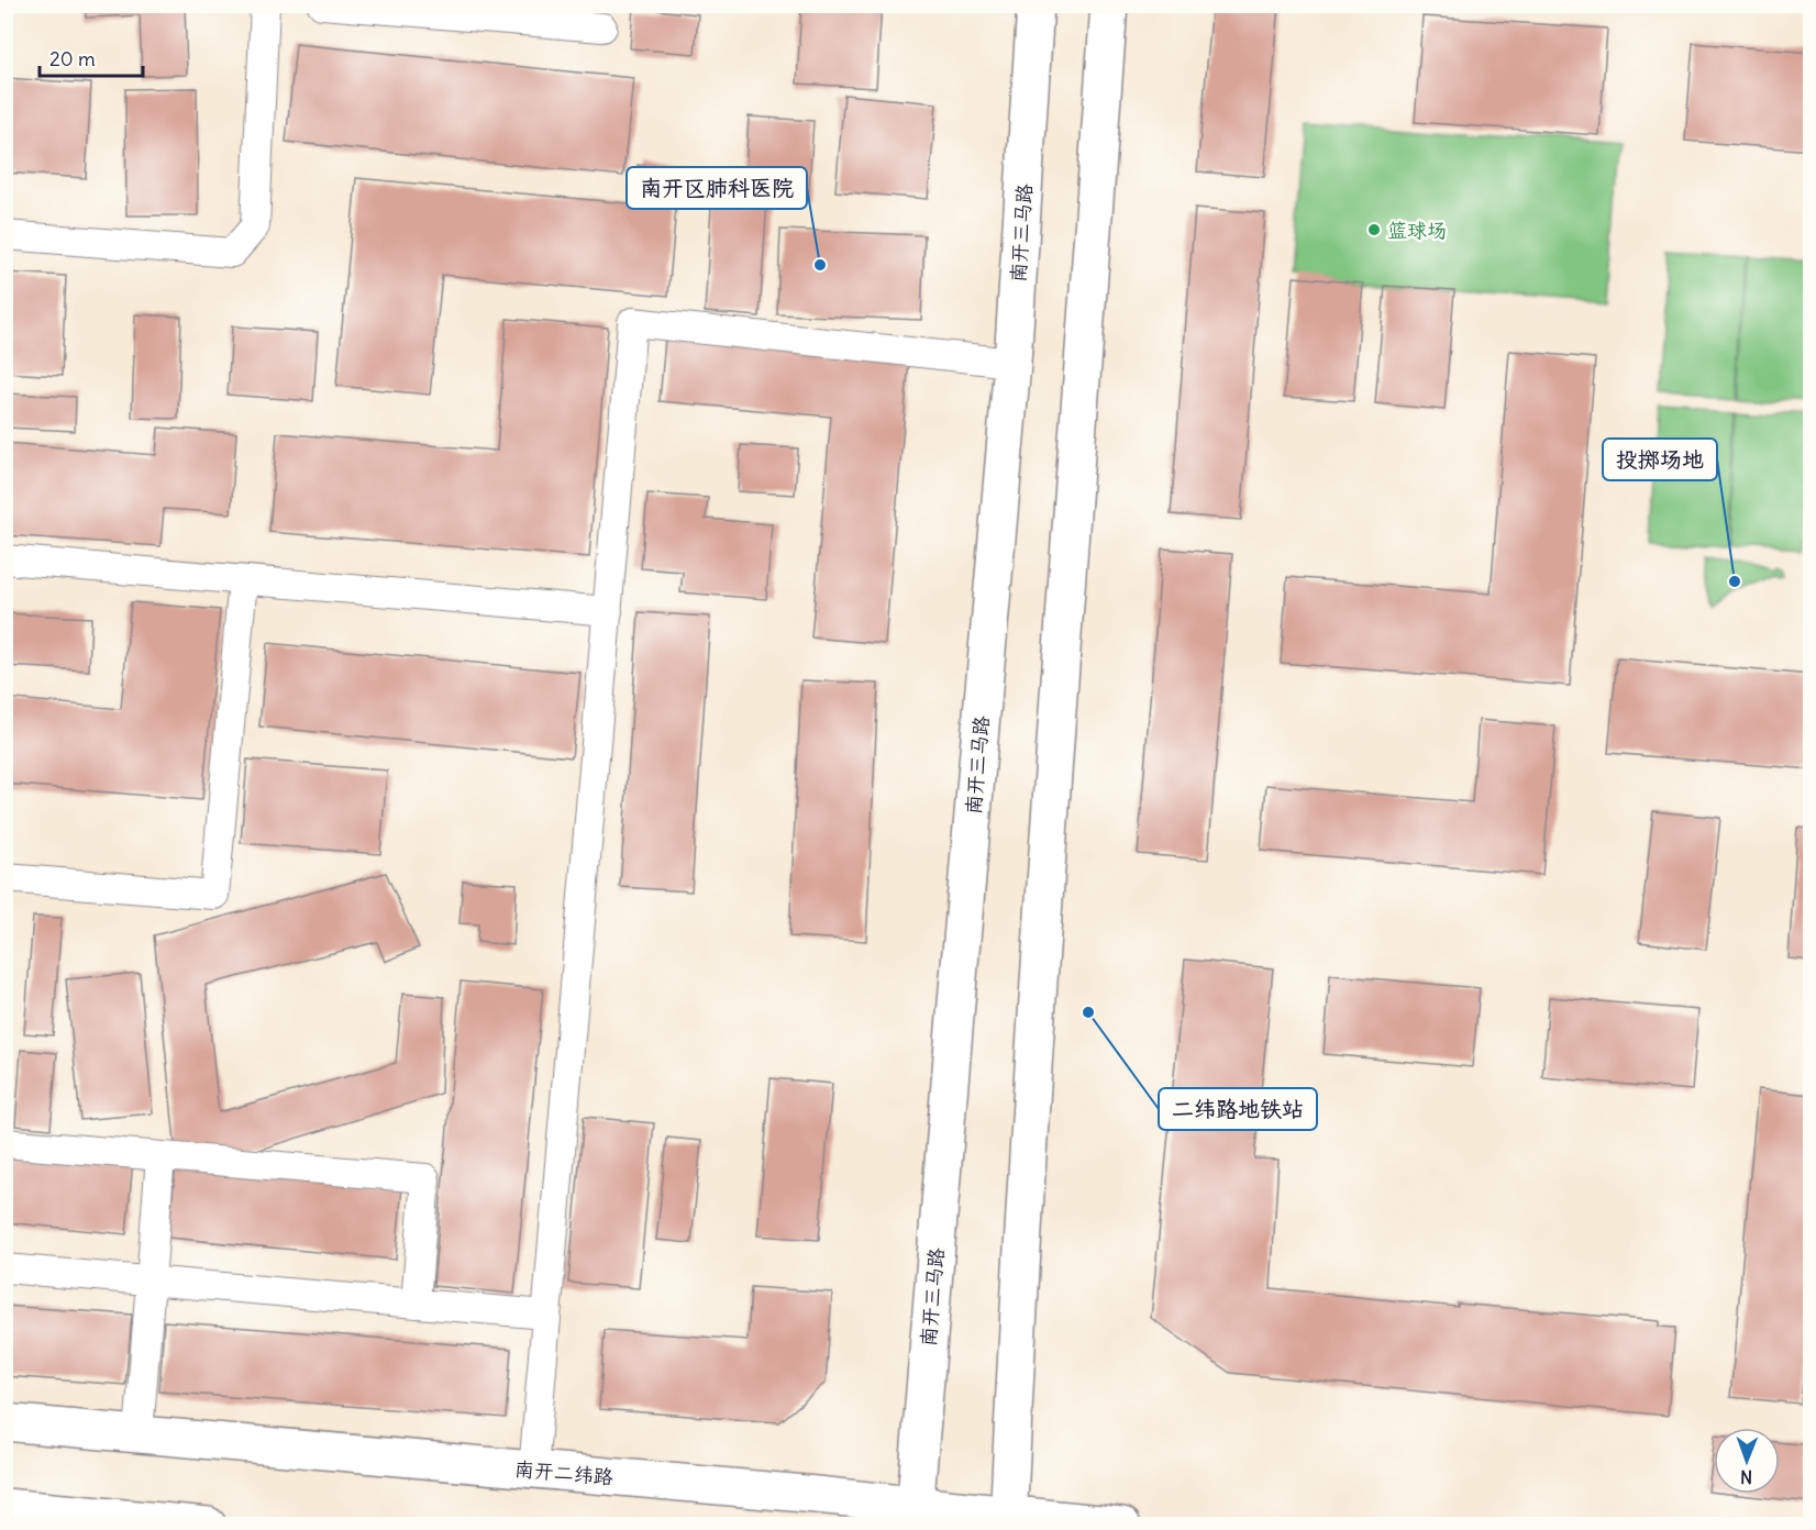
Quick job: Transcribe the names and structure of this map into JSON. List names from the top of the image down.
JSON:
{
  "streets": {
    "main road": ["南开三马路", "南开二纬路"]
  },
  "crossings": [
    ["南开三马路", "南开二纬路"]
  ],
  "places": [
    "篮球场",
    "南开区肺科医院",
    "投掷场地",
    "二纬路地铁站"
  ],
  "scale_bar": "20 m",
  "north": "bottom"
}
